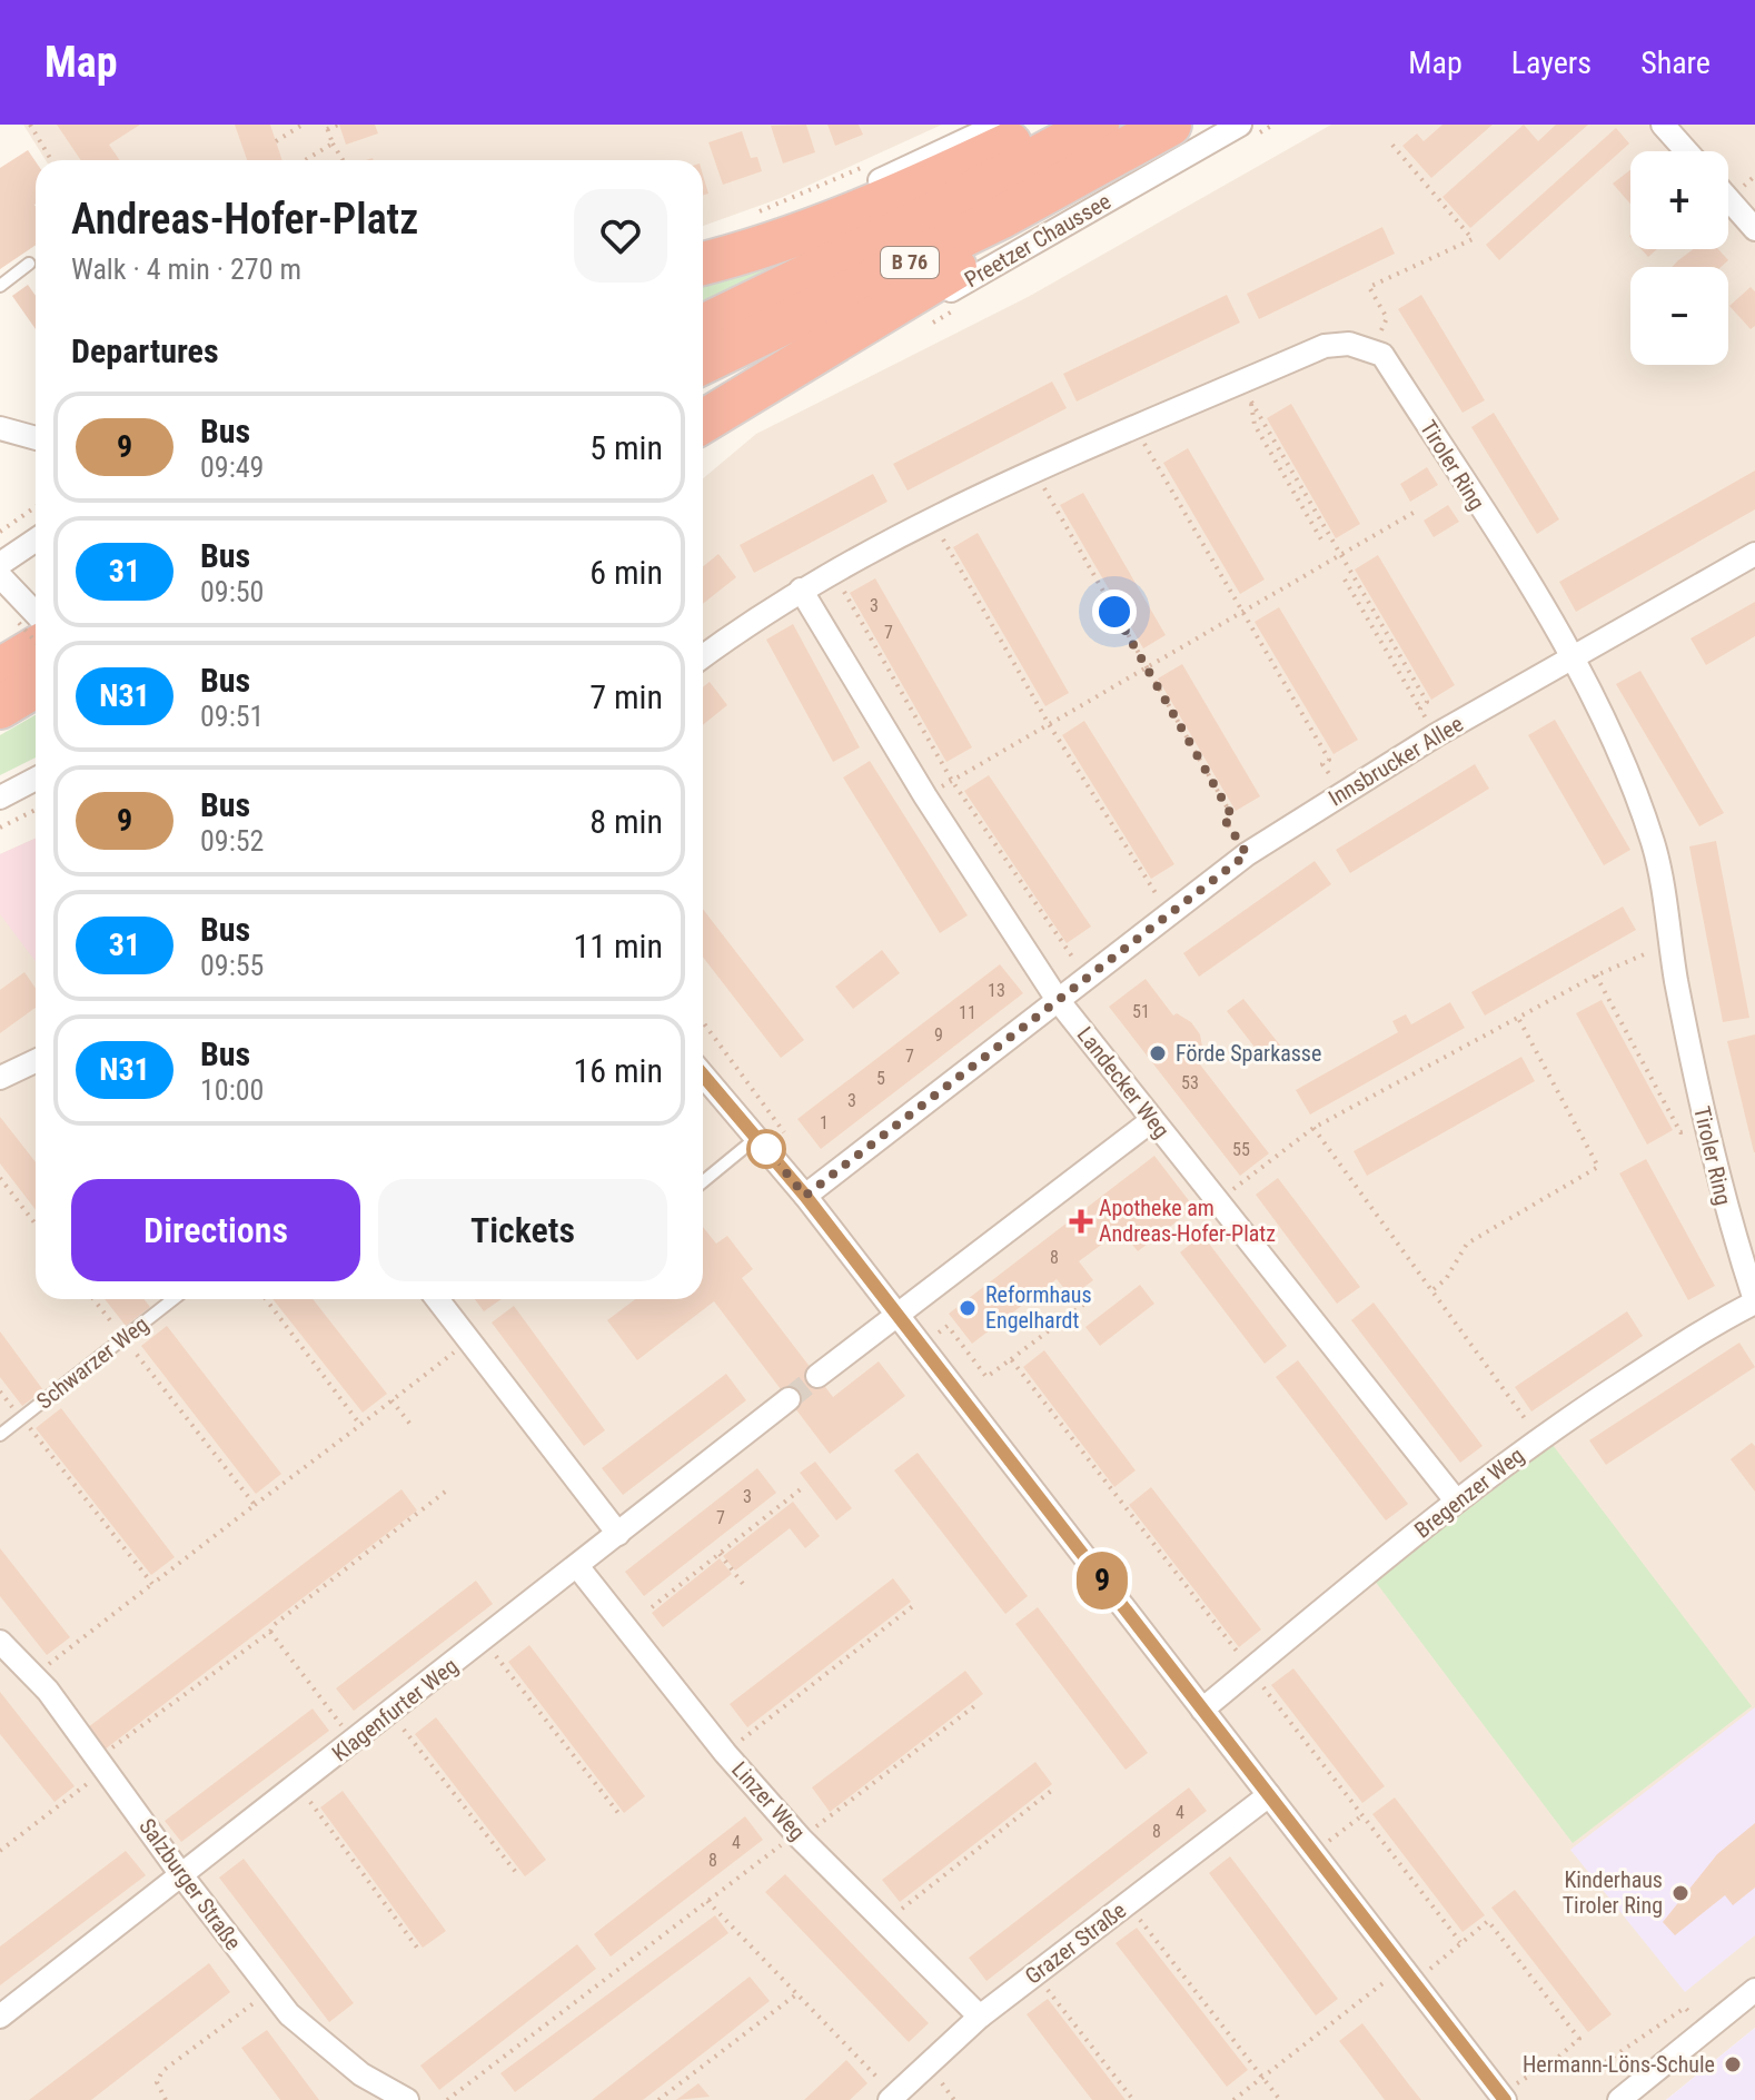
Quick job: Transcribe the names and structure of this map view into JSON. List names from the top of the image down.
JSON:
{
  "streets": {
    "highway": ["Preetzer Chaussee", "B 76"],
    "street": [
      "Tiroler Ring",
      "Innsbrucker Allee",
      "Landecker Weg",
      "Bregenzer Weg",
      "Klagenfurter Weg",
      "Linzer Weg",
      "Salzburger Straße",
      "Grazer Straße"
    ],
    "lane": ["Schwarzer Weg"]
  },
  "crossings": [
    ["Tiroler Ring", "Innsbrucker Allee"],
    ["Tiroler Ring", "Bregenzer Weg"],
    ["Innsbrucker Allee", "Landecker Weg"],
    ["Landecker Weg", "Bregenzer Weg"],
    ["Klagenfurter Weg", "Linzer Weg"],
    ["Klagenfurter Weg", "Salzburger Straße"],
    ["Linzer Weg", "Grazer Straße"]
  ],
  "places": {
    "other": [
      "Förde Sparkasse",
      "Reformhaus Engelhardt",
      "Kinderhaus Tiroler Ring",
      "Hermann-Löns-Schule"
    ],
    "health": ["Apotheke am Andreas-Hofer-Platz"]
  },
  "lines": ["bus line 9"],
  "house_numbers": [
    "3",
    "7",
    "13",
    "51",
    "11",
    "9",
    "7",
    "5",
    "53",
    "3",
    "1",
    "55",
    "8",
    "3",
    "7",
    "4",
    "8",
    "4",
    "8"
  ],
  "page": {
    "header": "Map",
    "nav": ["Map", "Layers", "Share"],
    "on_map": "9",
    "map_buttons": ["+", "−"],
    "heading": [
      ["Andreas-Hofer-Platz", "Walk · 4 min · 270 m"],
      "Departures"
    ],
    "list": [
      {
        "mark": "9",
        "name": "Bus",
        "note": "09:49",
        "value": "5 min"
      },
      {
        "mark": "31",
        "name": "Bus",
        "note": "09:50",
        "value": "6 min"
      },
      {
        "mark": "N31",
        "name": "Bus",
        "note": "09:51",
        "value": "7 min"
      },
      {
        "mark": "9",
        "name": "Bus",
        "note": "09:52",
        "value": "8 min"
      },
      {
        "mark": "31",
        "name": "Bus",
        "note": "09:55",
        "value": "11 min"
      },
      {
        "mark": "N31",
        "name": "Bus",
        "note": "10:00",
        "value": "16 min"
      }
    ],
    "buttons": ["Directions", "Tickets"]
  }
}
